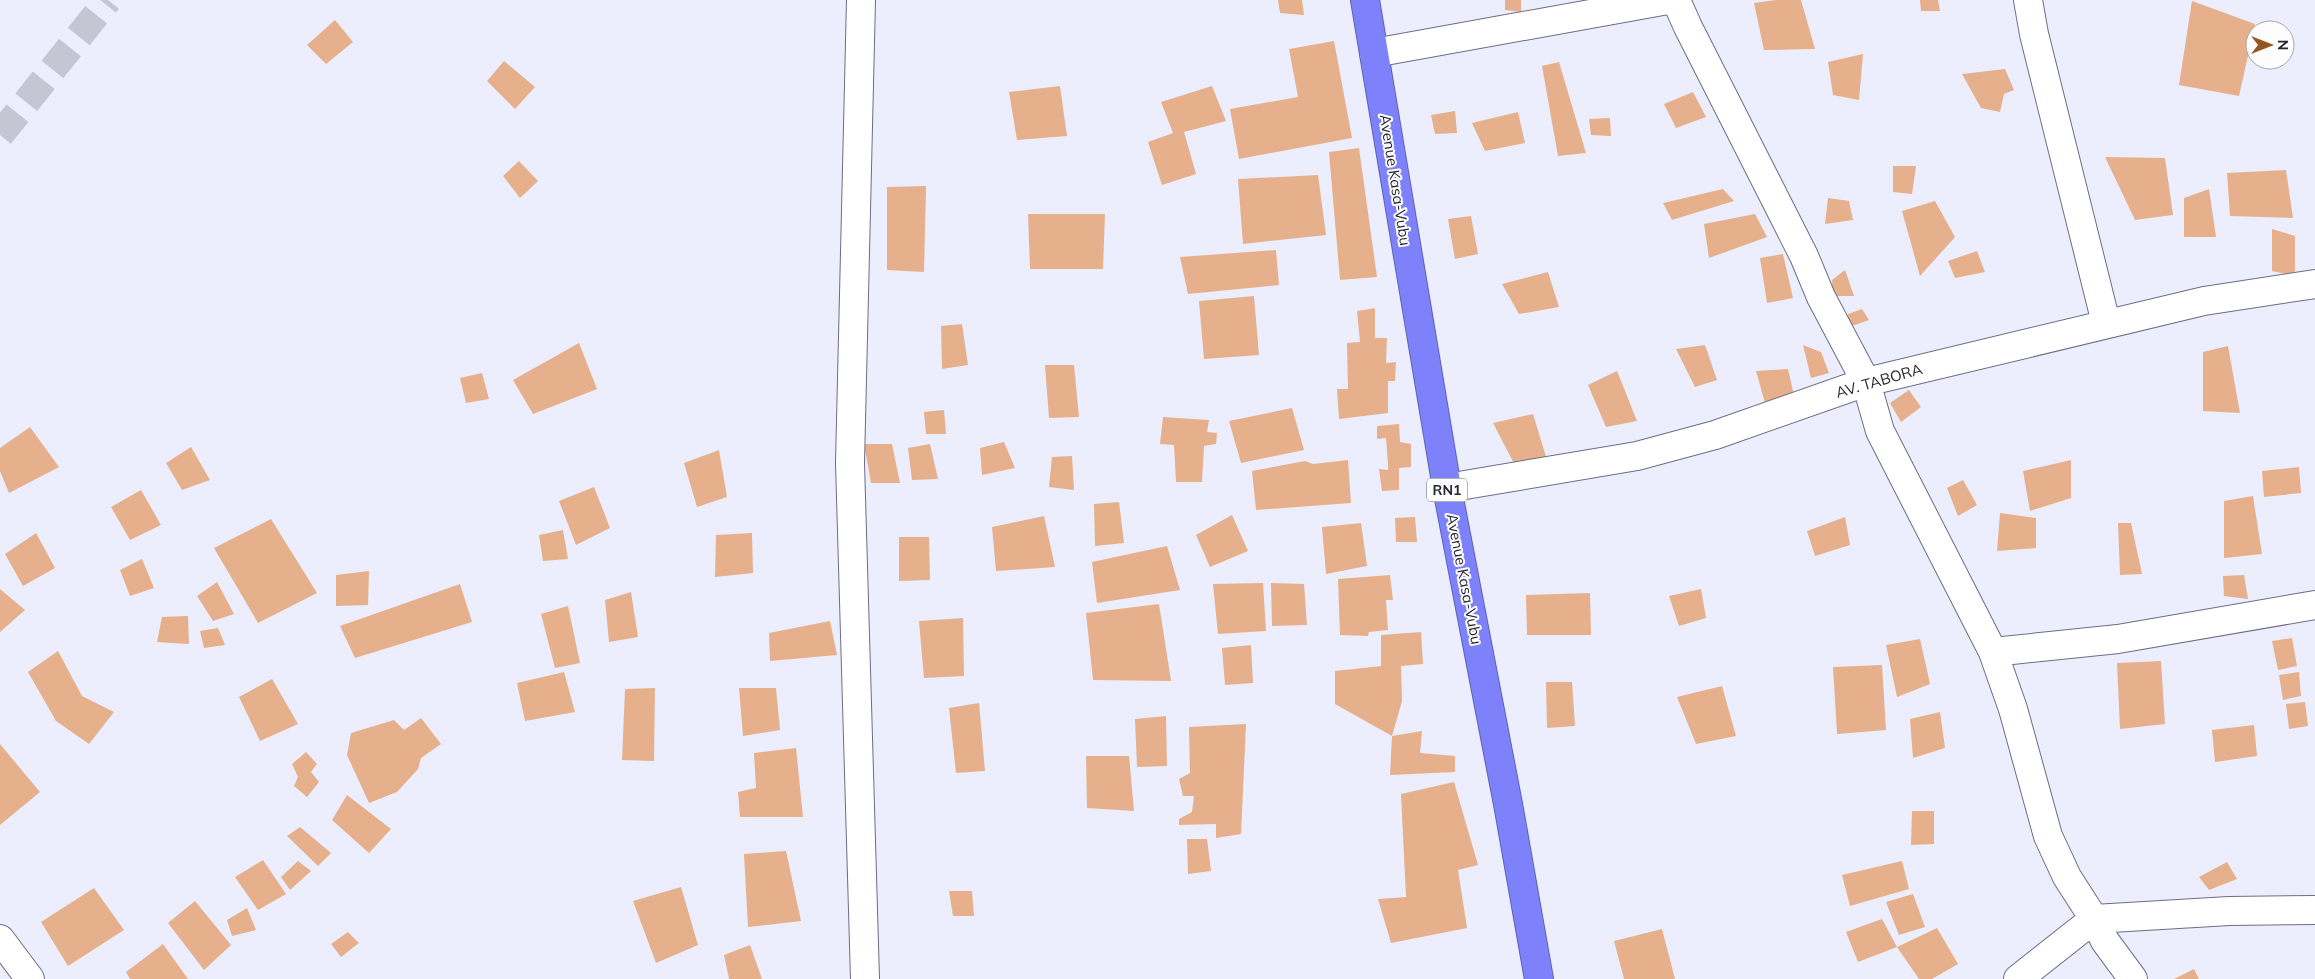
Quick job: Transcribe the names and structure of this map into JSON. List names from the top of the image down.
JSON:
{
  "streets": {
    "highway": ["Avenue Kasa-Vubu", "RN1"],
    "street": ["AV. TABORA"]
  },
  "crossings": [
    ["Avenue Kasa-Vubu", "AV. TABORA"]
  ],
  "north": "right"
}
